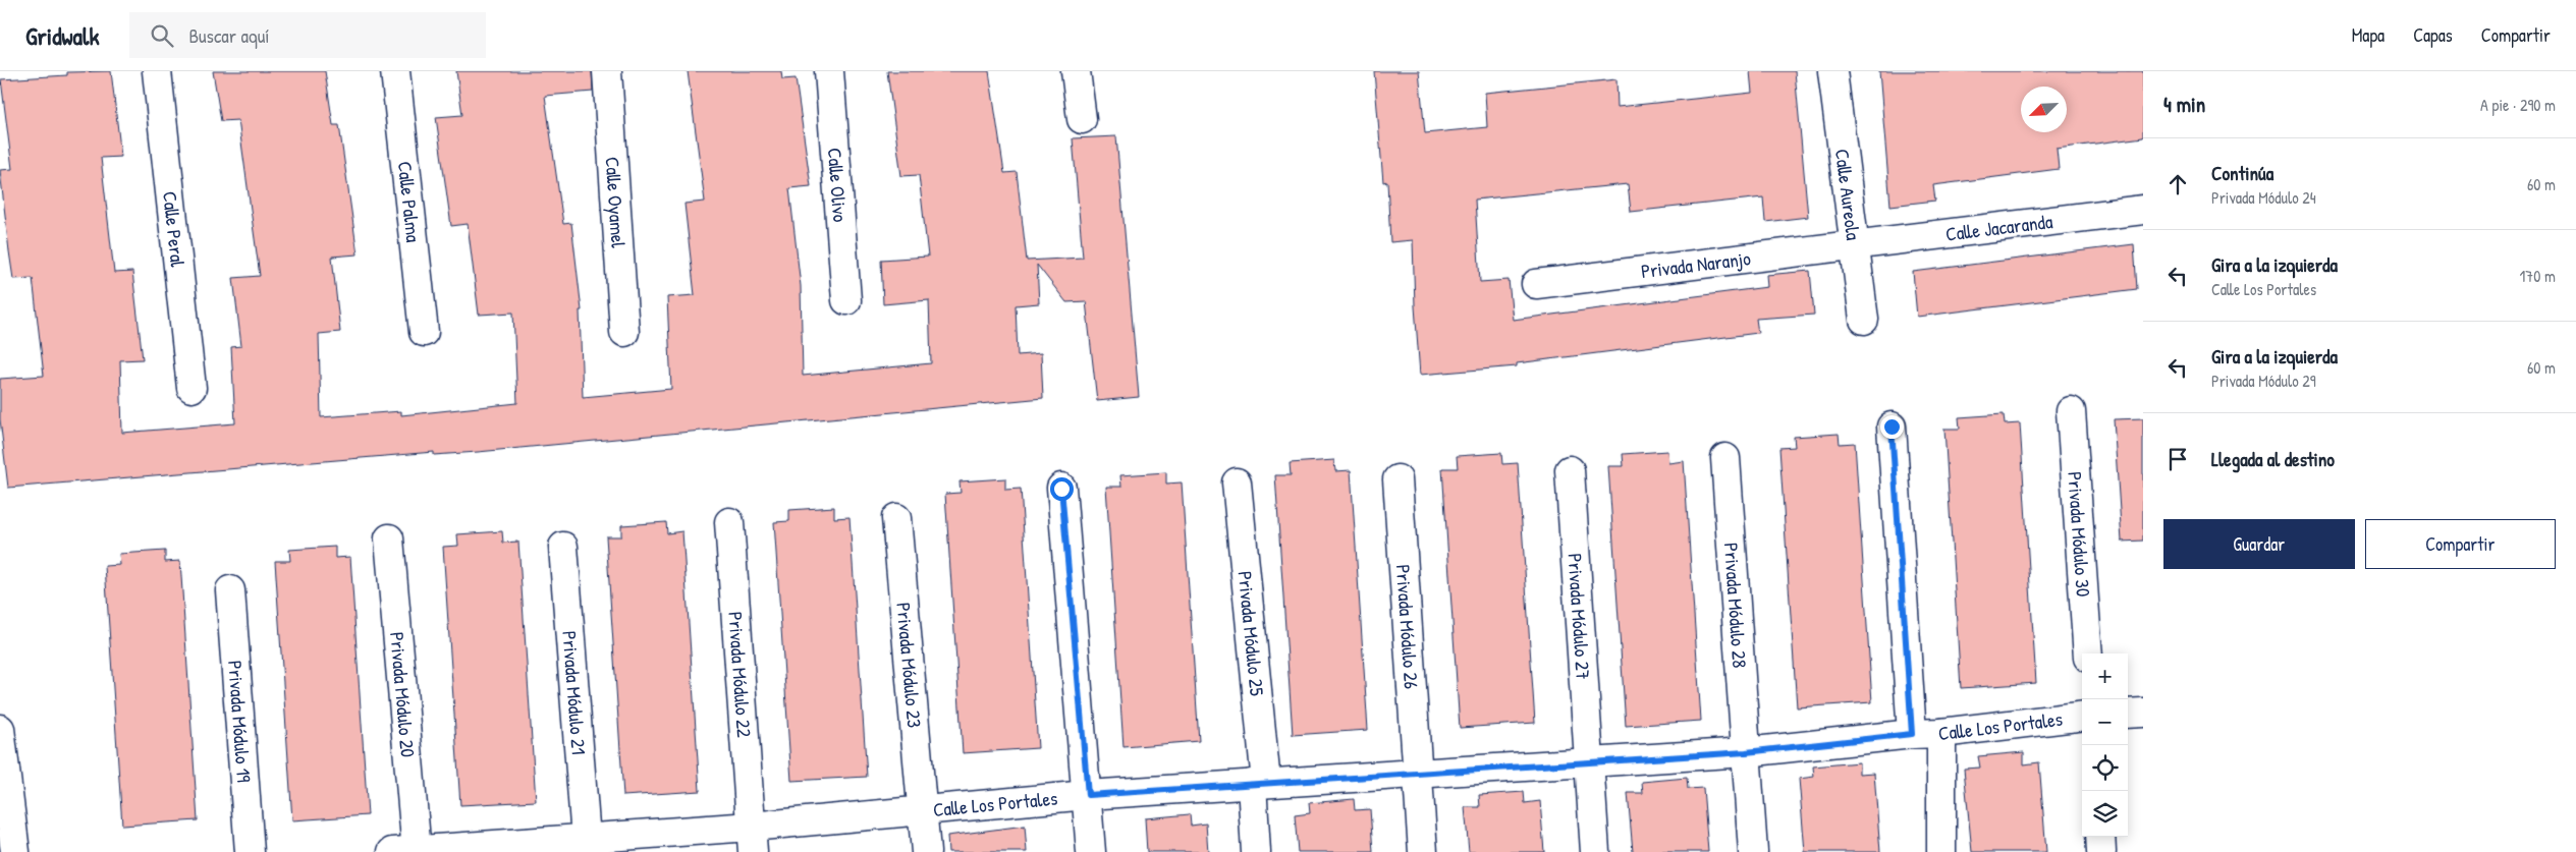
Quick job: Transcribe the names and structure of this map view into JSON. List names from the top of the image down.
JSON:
{
  "streets": {
    "street": [
      "Calle Olivo",
      "Calle Aureola",
      "Calle Palma",
      "Calle Oyamel",
      "Calle Jacaranda",
      "Calle Peral",
      "Privada Naranjo",
      "Privada Módulo 30",
      "Privada Módulo 28",
      "Privada Módulo 27",
      "Privada Módulo 26",
      "Privada Módulo 25",
      "Privada Módulo 23",
      "Privada Módulo 22",
      "Privada Módulo 21",
      "Privada Módulo 20",
      "Privada Módulo 19",
      "Calle Los Portales"
    ]
  },
  "crossings": [
    ["Calle Aureola", "Calle Jacaranda"],
    ["Calle Aureola", "Privada Naranjo"],
    ["Calle Jacaranda", "Privada Naranjo"],
    ["Privada Módulo 28", "Calle Los Portales"],
    ["Privada Módulo 27", "Calle Los Portales"],
    ["Privada Módulo 26", "Calle Los Portales"],
    ["Privada Módulo 25", "Calle Los Portales"],
    ["Privada Módulo 23", "Calle Los Portales"],
    ["Privada Módulo 22", "Calle Los Portales"],
    ["Privada Módulo 21", "Calle Los Portales"],
    ["Privada Módulo 20", "Calle Los Portales"]
  ],
  "north": "bottom left",
  "page": {
    "header": "Gridwalk",
    "search": "Buscar aquí",
    "nav": ["Mapa", "Capas", "Compartir"],
    "heading": ["4 min", "A pie · 290 m"],
    "list": [
      ["Continúa", "Privada Módulo 24", "60 m"],
      ["Gira a la izquierda", "Calle Los Portales", "170 m"],
      ["Gira a la izquierda", "Privada Módulo 29", "60 m"],
      "Llegada al destino"
    ],
    "buttons": ["Guardar", "Compartir"],
    "map_buttons": ["+", "−"]
  }
}
